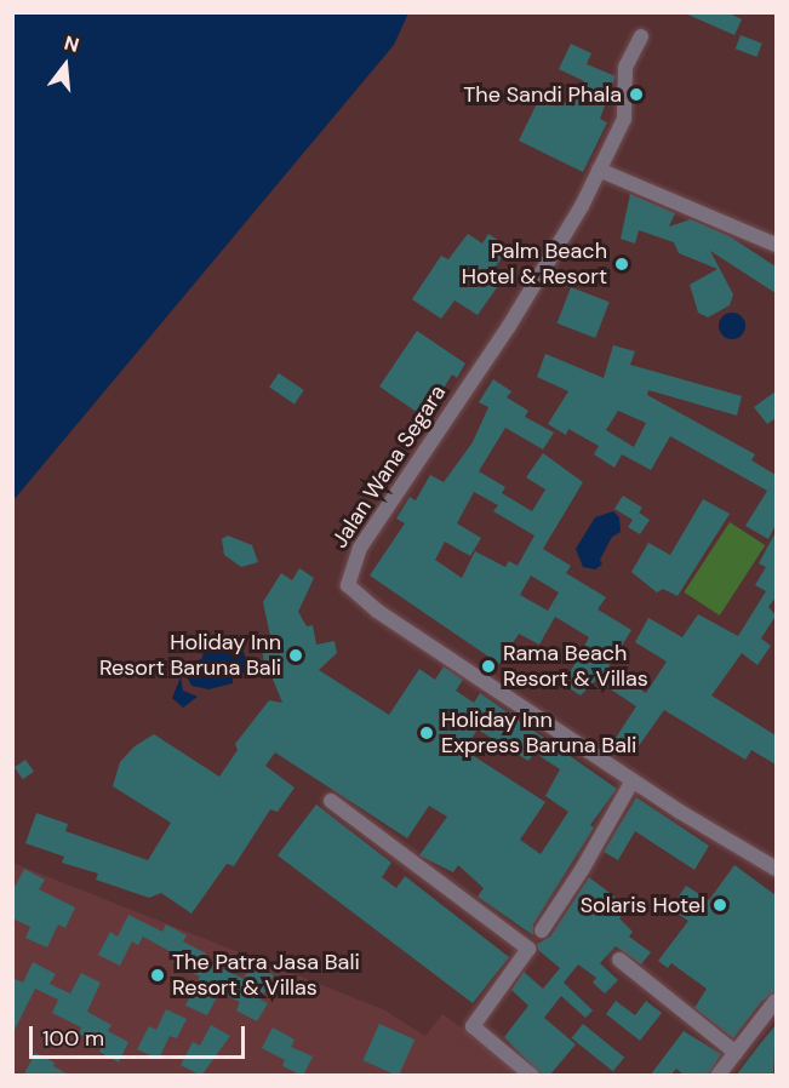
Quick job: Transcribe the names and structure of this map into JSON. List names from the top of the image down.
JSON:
{
  "streets": {
    "street": ["Jalan Wana Segara"]
  },
  "places": [
    "The Sandi Phala",
    "Palm Beach Hotel & Resort",
    "Holiday Inn Resort Baruna Bali",
    "Rama Beach Resort & Villas",
    "Holiday Inn Express Baruna Bali",
    "Solaris Hotel",
    "The Patra Jasa Bali Resort & Villas"
  ],
  "scale_bar": "100 m",
  "north": "top"
}
